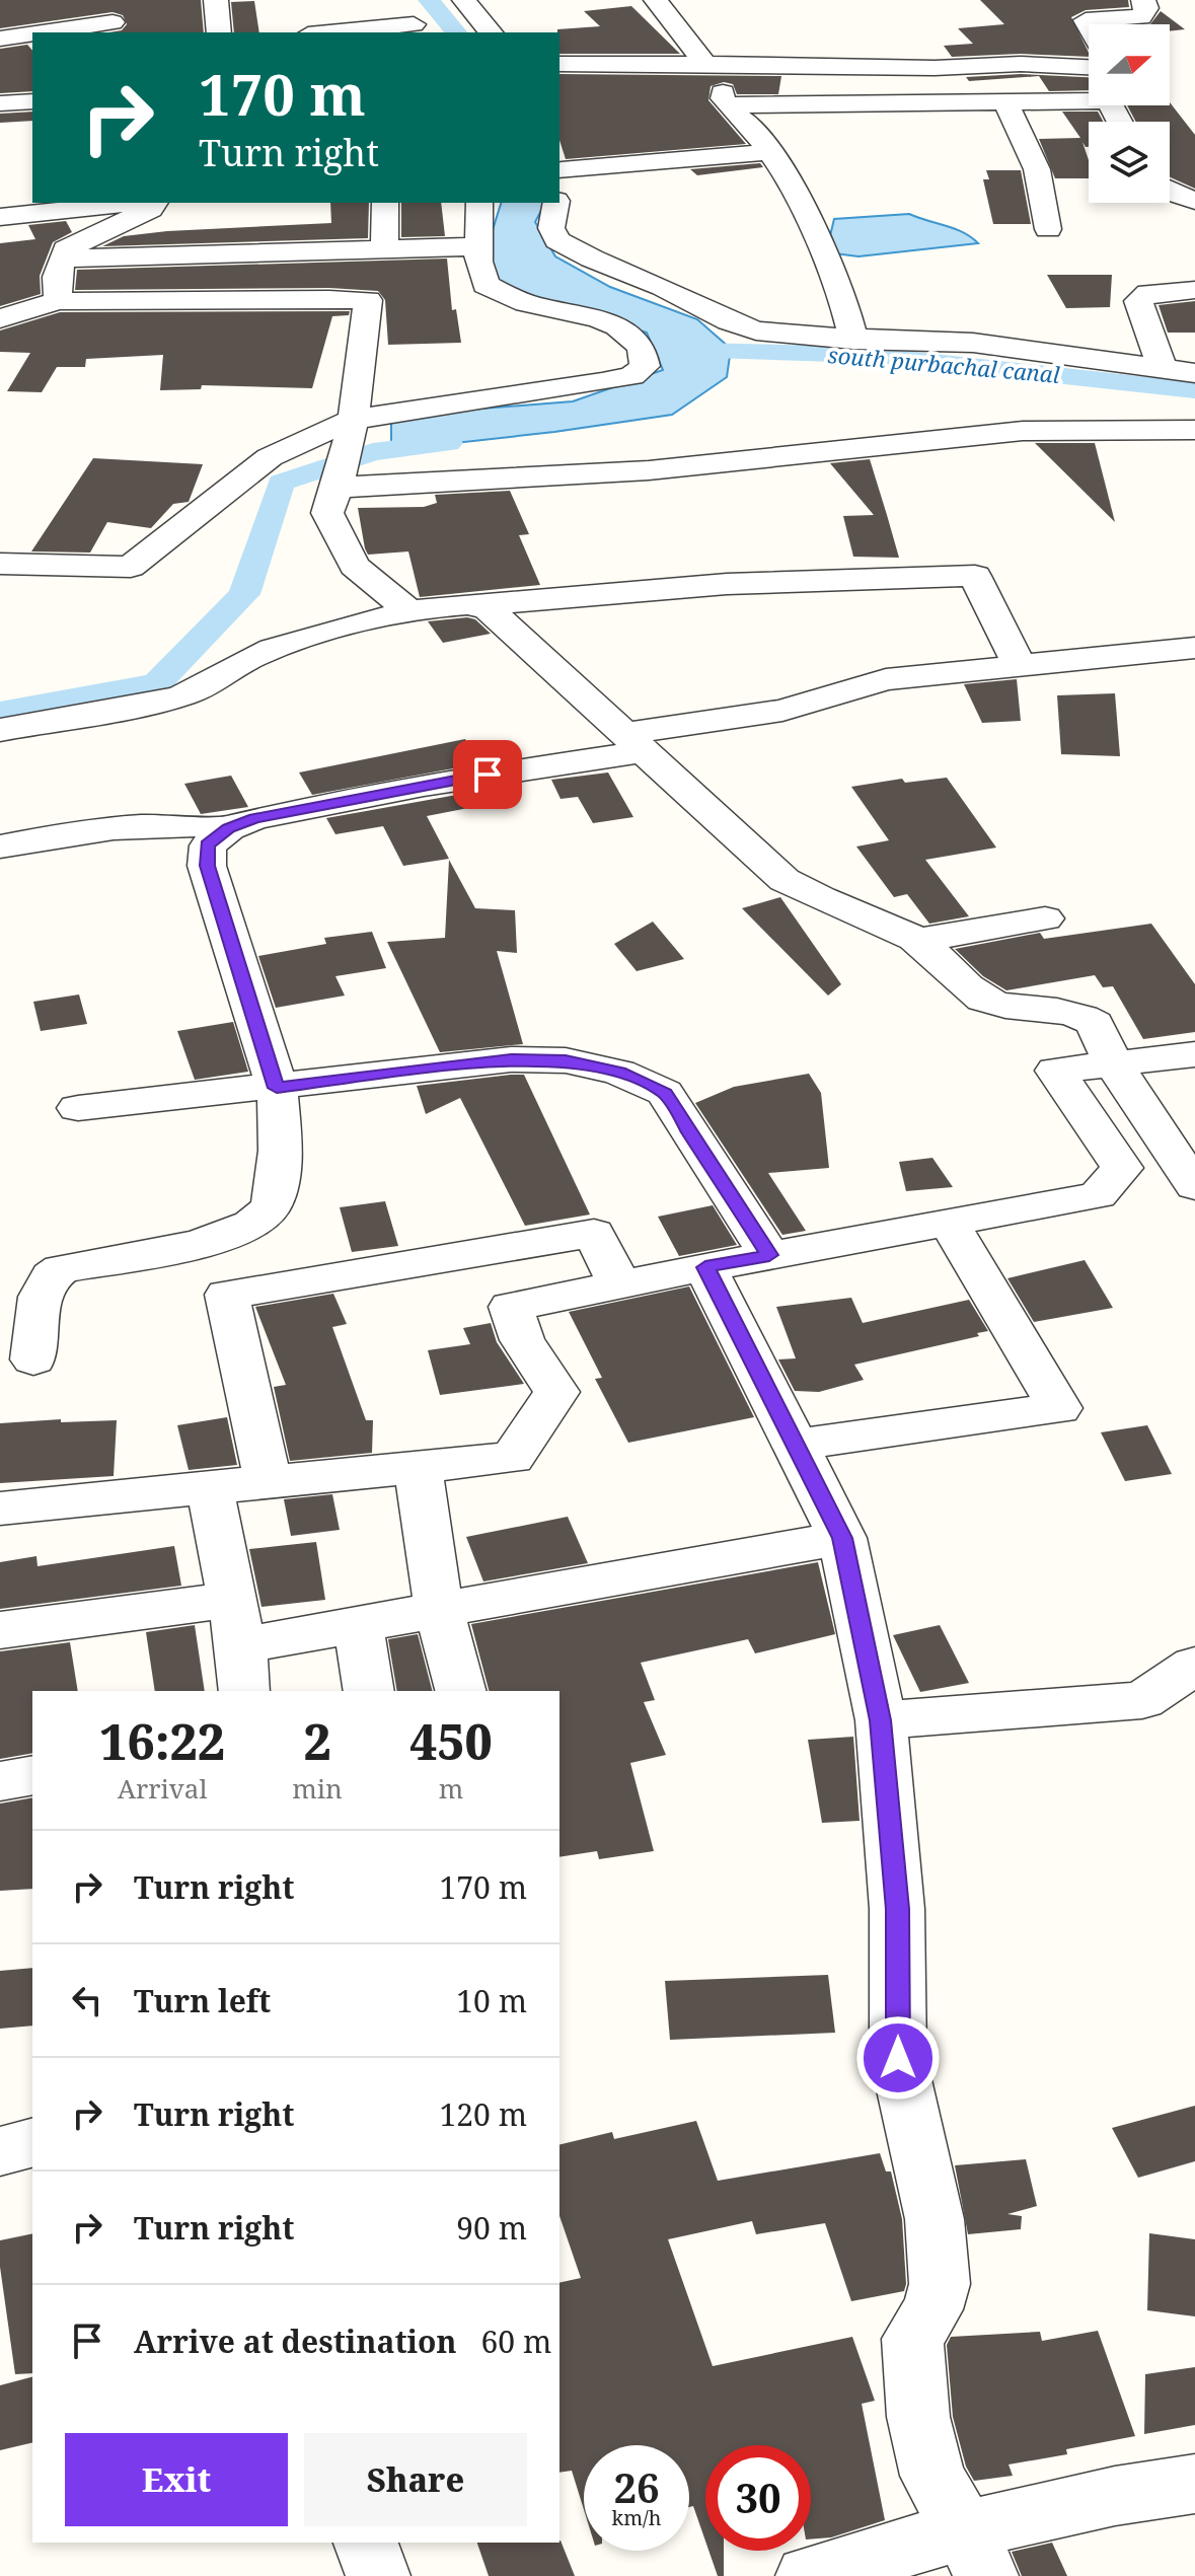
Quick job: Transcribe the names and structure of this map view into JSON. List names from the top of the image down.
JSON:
{
  "water": ["south purbachal canal"],
  "north": "right",
  "page": {
    "turn": ["170 m", "Turn right"],
    "eta": [
      "16:22",
      "Arrival",
      "2",
      "min",
      "450",
      "m"
    ],
    "list": [
      {
        "name": "Turn right",
        "value": "170 m"
      },
      {
        "name": "Turn left",
        "value": "10 m"
      },
      {
        "name": "Turn right",
        "value": "120 m"
      },
      {
        "name": "Turn right",
        "value": "90 m"
      },
      {
        "name": "Arrive at destination",
        "value": "60 m"
      }
    ],
    "buttons": ["Exit", "Share"],
    "speed": "26 km/h",
    "limit": "30"
  }
}
